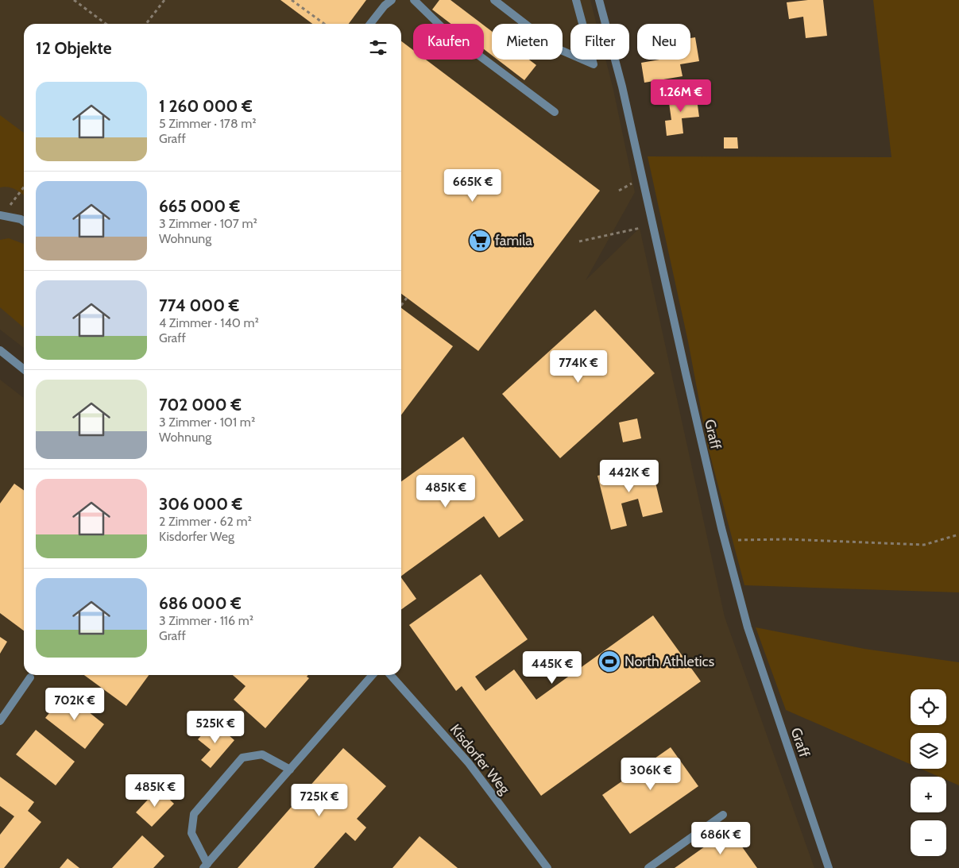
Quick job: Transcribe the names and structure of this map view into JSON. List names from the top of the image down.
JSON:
{
  "streets": {
    "street": ["Graff", "Kisdorfer Weg"]
  },
  "places": {
    "supermarket": ["famila"],
    "sports": ["North Athletics"]
  },
  "page": {
    "chip": [
      "Kaufen",
      "Mieten",
      "Filter",
      "Neu"
    ],
    "heading": "12 Objekte",
    "list": [
      {
        "name": "1 260 000 €",
        "note": "5 Zimmer · 178 m² · Graff"
      },
      {
        "name": "665 000 €",
        "note": "3 Zimmer · 107 m² · Wohnung"
      },
      {
        "name": "774 000 €",
        "note": "4 Zimmer · 140 m² · Graff"
      },
      {
        "name": "702 000 €",
        "note": "3 Zimmer · 101 m² · Wohnung"
      },
      {
        "name": "306 000 €",
        "note": "2 Zimmer · 62 m² · Kisdorfer Weg"
      },
      {
        "name": "686 000 €",
        "note": "3 Zimmer · 116 m² · Graff"
      }
    ],
    "price": [
      "1.26M €",
      "665K €",
      "774K €",
      "442K €",
      "485K €",
      "445K €",
      "702K €",
      "525K €",
      "306K €",
      "485K €",
      "725K €",
      "686K €"
    ],
    "map_buttons": ["+", "−"]
  }
}
